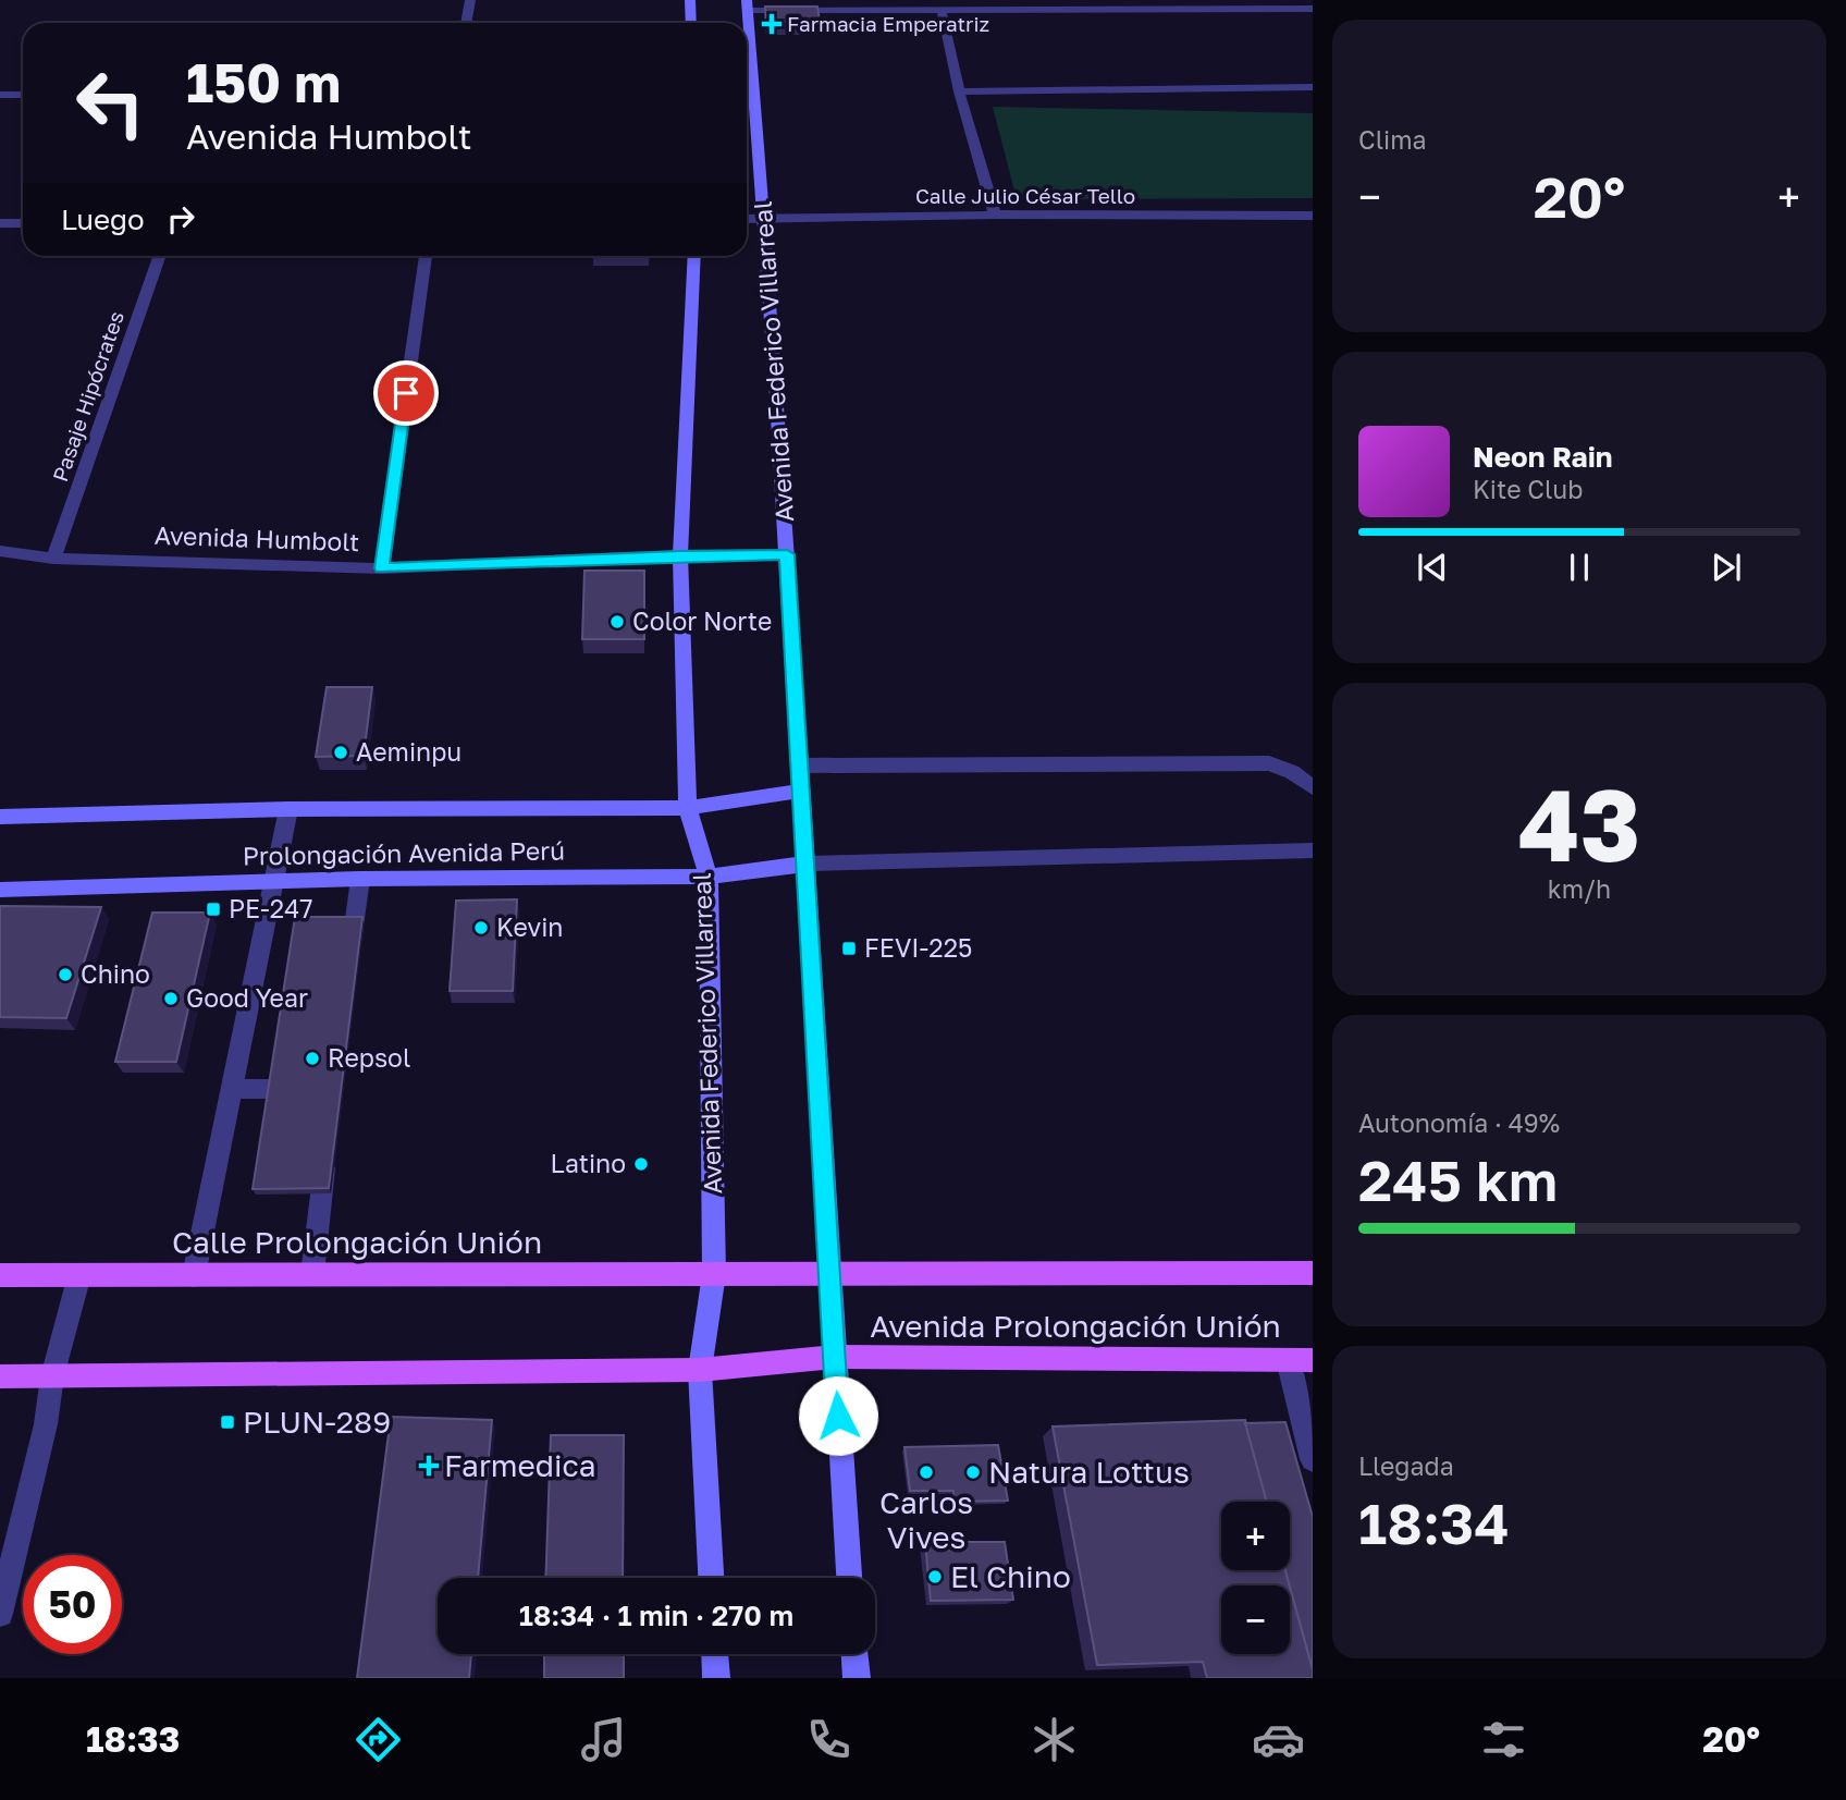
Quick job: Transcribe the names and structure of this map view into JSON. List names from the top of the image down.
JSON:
{
  "streets": {
    "main road": [
      "Avenida Federico Villarreal",
      "Prolongación Avenida Perú",
      "Calle Prolongación Unión",
      "Avenida Prolongación Unión"
    ],
    "street": ["Calle Julio César Tello", "Pasaje Hipócrates", "Avenida Humbolt"]
  },
  "crossings": [
    ["Calle Julio César Tello", "Avenida Federico Villarreal"],
    ["Avenida Federico Villarreal", "Avenida Humbolt"],
    ["Avenida Federico Villarreal", "Prolongación Avenida Perú"],
    ["Avenida Federico Villarreal", "Calle Prolongación Unión"],
    ["Avenida Federico Villarreal", "Avenida Prolongación Unión"],
    ["Pasaje Hipócrates", "Avenida Humbolt"],
    ["Calle Prolongación Unión", "Avenida Prolongación Unión"]
  ],
  "places": {
    "health": ["Farmacia Emperatriz", "Farmedica"],
    "other": [
      "Color Norte",
      "Aeminpu",
      "Kevin",
      "Chino",
      "Good Year",
      "Repsol",
      "Latino",
      "Carlos Vives",
      "Natura Lottus",
      "El Chino"
    ],
    "transit": ["PE-247", "FEVI-225", "PLUN-289"]
  },
  "page": {
    "tile": [
      "Clima",
      ["43", "km/h"],
      ["Autonomía · 49%", "245 km"],
      ["Llegada", "18:34"]
    ],
    "turn": ["150 m", "Avenida Humbolt"],
    "heat": ["−", "20°", "+"],
    "then": "Luego",
    "song": ["Neon Rain", "Kite Club"],
    "map_buttons": ["+", "−"],
    "limit": "50",
    "trip": "18:34 · 1 min · 270 m",
    "tabs": ["18:33", "20°"]
  }
}
